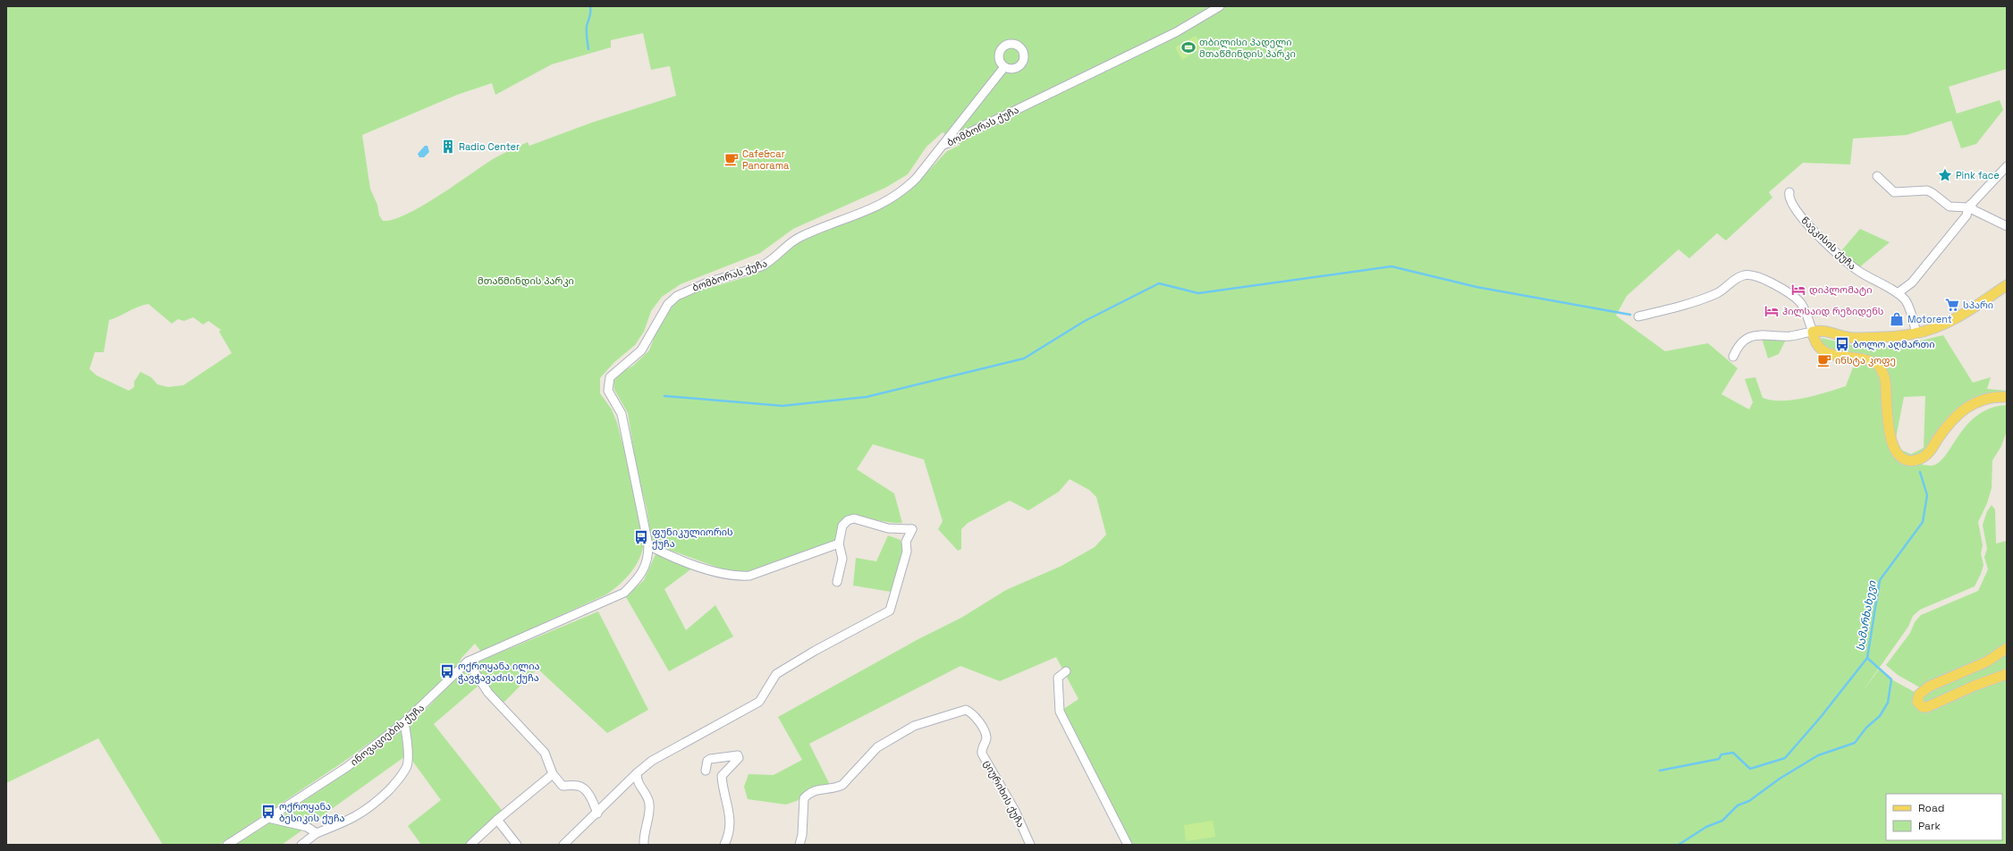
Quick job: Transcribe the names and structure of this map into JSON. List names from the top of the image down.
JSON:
{
  "streets": {
    "street": [
      "ბომბორას ქუჩა",
      "წავკისის ქუჩა",
      "ინოვაციების ქუჩა",
      "ციურიხის ქუჩა"
    ]
  },
  "crossings": [
    ["ბომბორას ქუჩა", "ინოვაციების ქუჩა"]
  ],
  "water": ["სამარხახევი"],
  "parks": ["მთაწმინდის პარკი"],
  "places": {
    "sports": ["თბილისი პადელი მთაწმინდის პარკი"],
    "building": ["Radio Center"],
    "cafe": ["Cafe&car Panorama", "ინსტა კოფე"],
    "place": ["Pink face"],
    "hotel": ["დიპლომატი", "ჰილსაიდ რეზიდენს"],
    "supermarket": ["სპარი"],
    "shop": ["Motorent"],
    "bus stop": [
      "ბოლო აღმართი",
      "ფუნიკულიორის ქუჩა",
      "ოქროყანა ილია ჭავჭავაძის ქუჩა",
      "ოქროყანა ბესიკის ქუჩა"
    ]
  },
  "legend": ["Road", "Park"]
}
